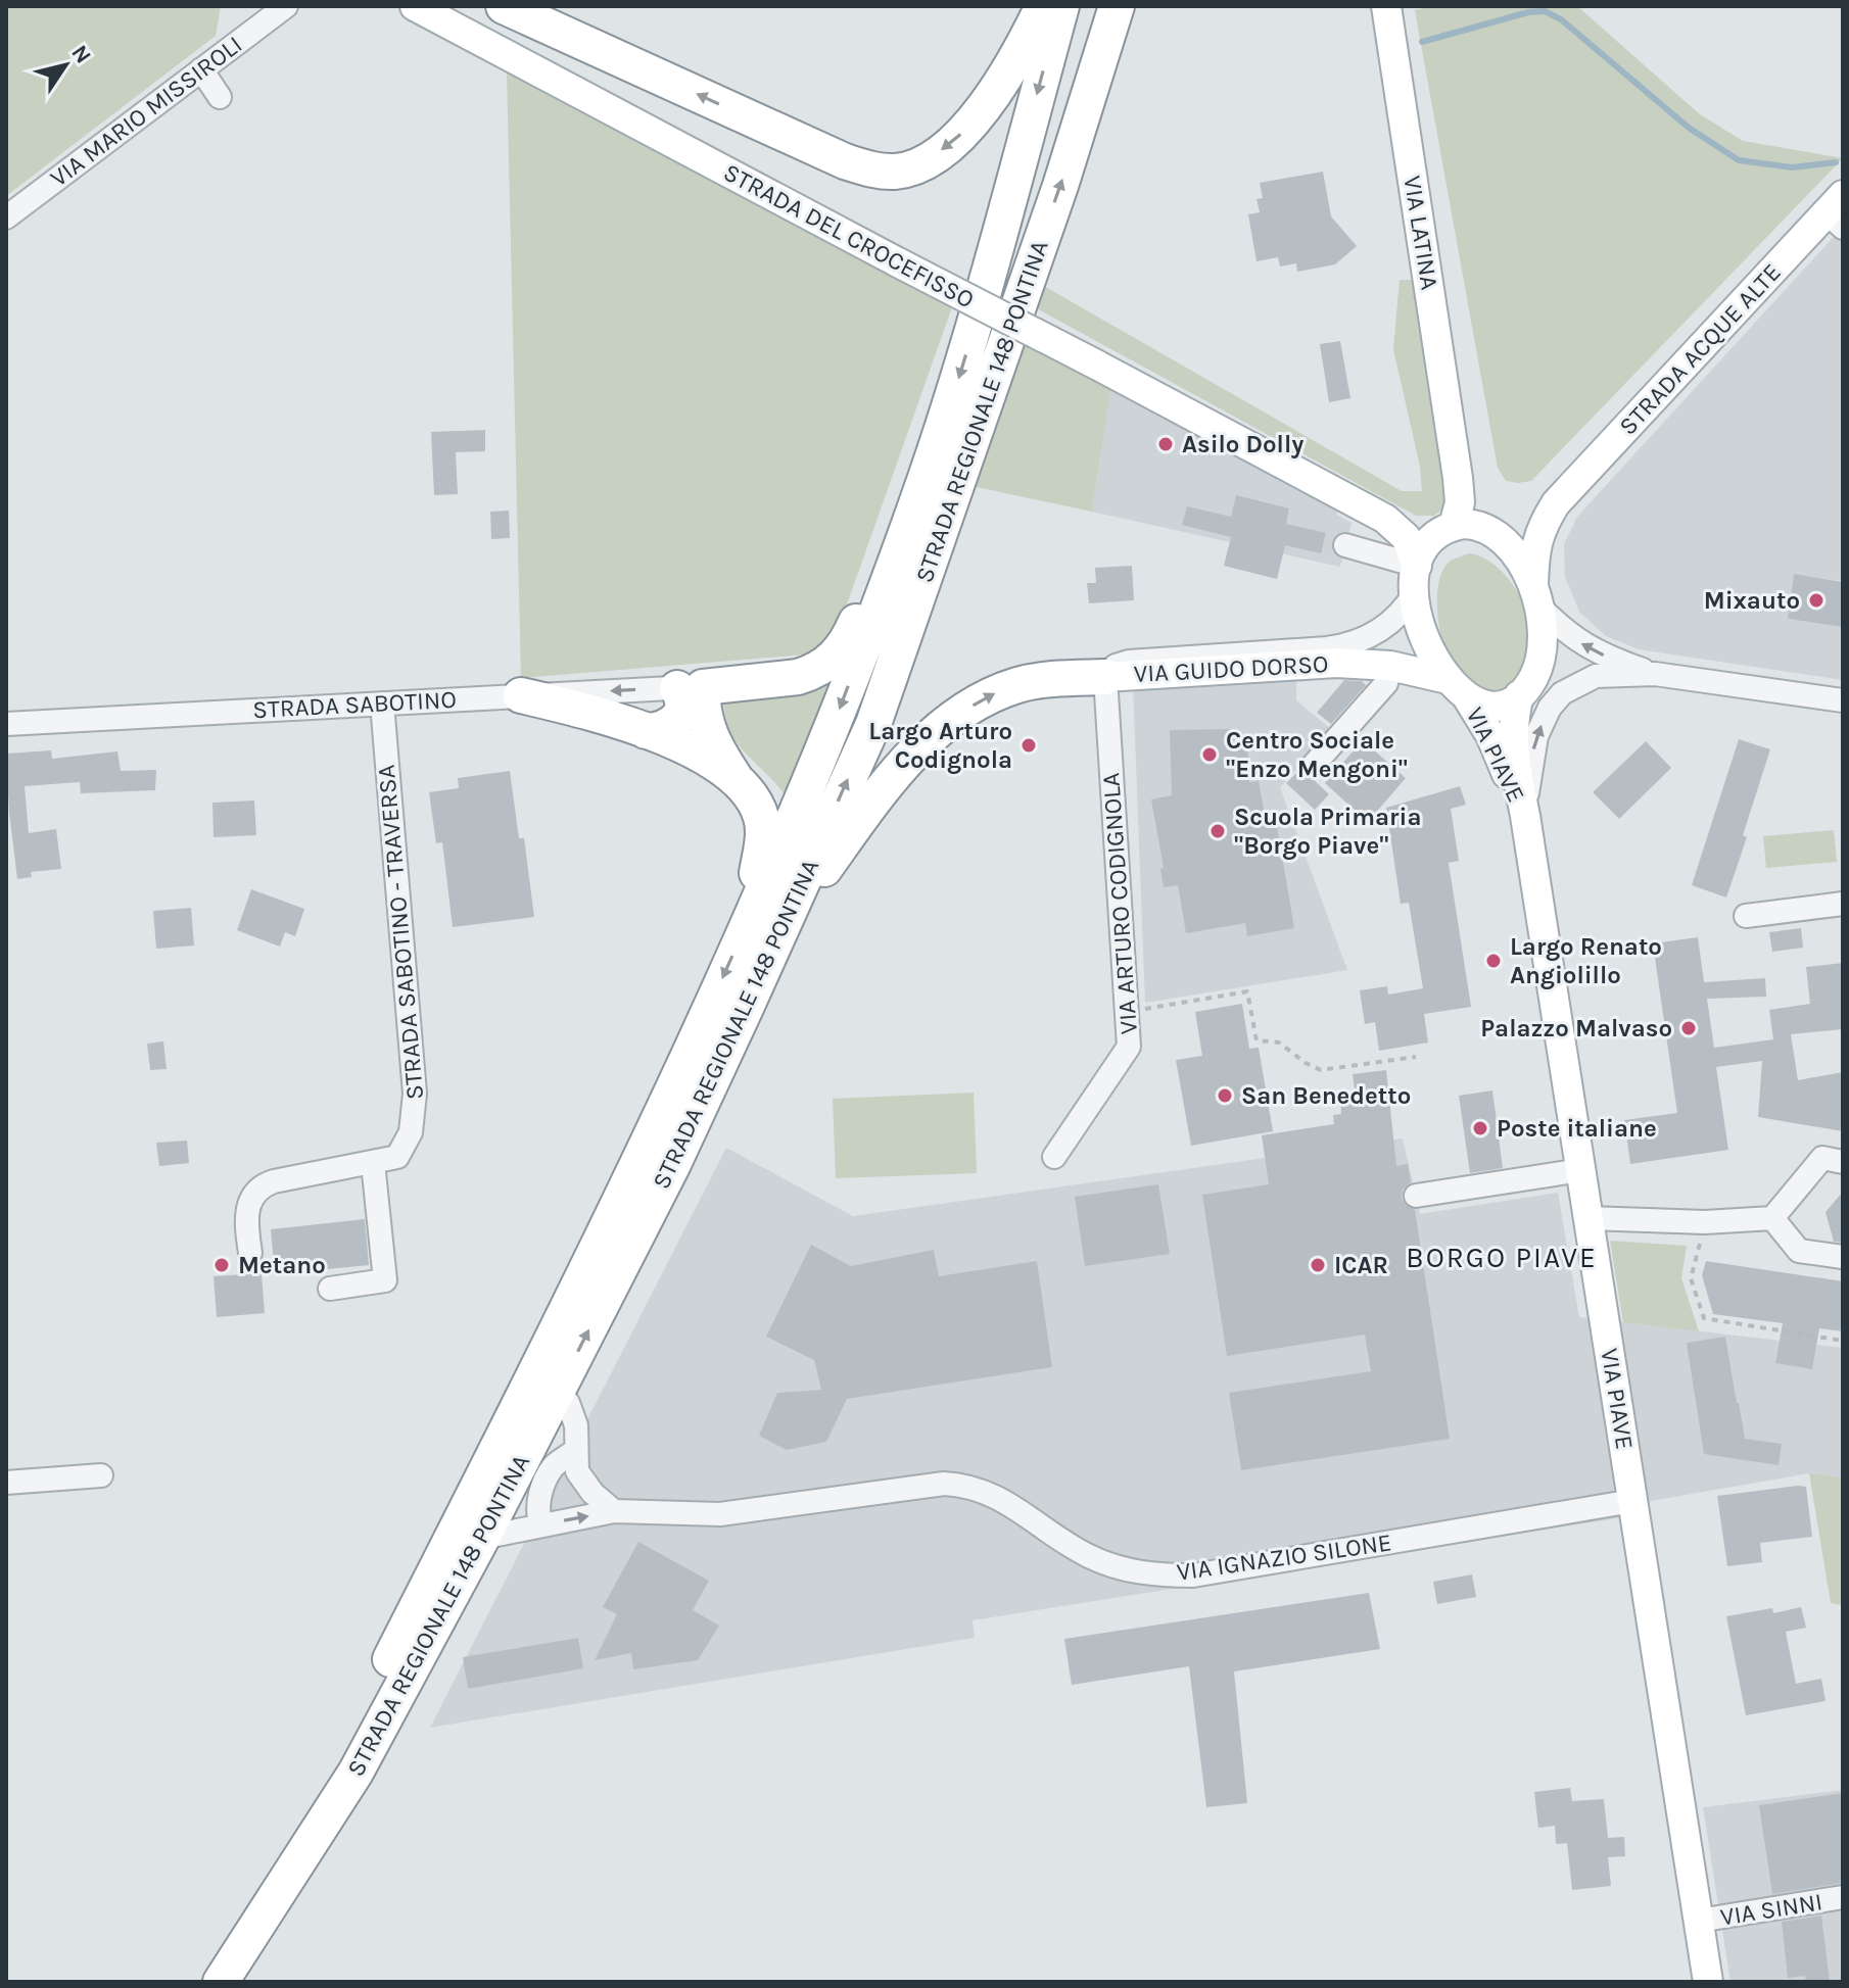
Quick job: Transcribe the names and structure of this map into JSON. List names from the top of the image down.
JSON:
{
  "streets": {
    "highway": ["STRADA REGIONALE 148 PONTINA"],
    "main road": [
      "VIA LATINA",
      "STRADA DEL CROCEFISSO",
      "STRADA ACQUE ALTE",
      "VIA GUIDO DORSO",
      "VIA PIAVE"
    ],
    "street": [
      "VIA MARIO MISSIROLI",
      "STRADA SABOTINO",
      "VIA ARTURO CODIGNOLA",
      "STRADA SABOTINO - TRAVERSA",
      "VIA IGNAZIO SILONE",
      "VIA SINNI"
    ]
  },
  "crossings": [
    ["VIA LATINA", "STRADA DEL CROCEFISSO"],
    ["VIA LATINA", "STRADA ACQUE ALTE"],
    ["VIA LATINA", "VIA GUIDO DORSO"],
    ["VIA LATINA", "VIA PIAVE"],
    ["STRADA DEL CROCEFISSO", "STRADA ACQUE ALTE"],
    ["STRADA DEL CROCEFISSO", "VIA GUIDO DORSO"],
    ["STRADA DEL CROCEFISSO", "VIA PIAVE"],
    ["STRADA ACQUE ALTE", "VIA GUIDO DORSO"],
    ["STRADA ACQUE ALTE", "VIA PIAVE"],
    ["STRADA REGIONALE 148 PONTINA", "VIA IGNAZIO SILONE"],
    ["VIA GUIDO DORSO", "VIA PIAVE"],
    ["VIA GUIDO DORSO", "VIA ARTURO CODIGNOLA"],
    ["STRADA SABOTINO", "STRADA SABOTINO - TRAVERSA"],
    ["VIA PIAVE", "VIA IGNAZIO SILONE"],
    ["VIA PIAVE", "VIA SINNI"]
  ],
  "districts": ["BORGO PIAVE"],
  "places": [
    "Asilo Dolly",
    "Mixauto",
    "Largo Arturo Codignola",
    "Centro Sociale \"Enzo Mengoni\"",
    "Scuola Primaria \"Borgo Piave\"",
    "Largo Renato Angiolillo",
    "Palazzo Malvaso",
    "San Benedetto",
    "Poste italiane",
    "Metano",
    "ICAR"
  ],
  "north": "top right"
}
